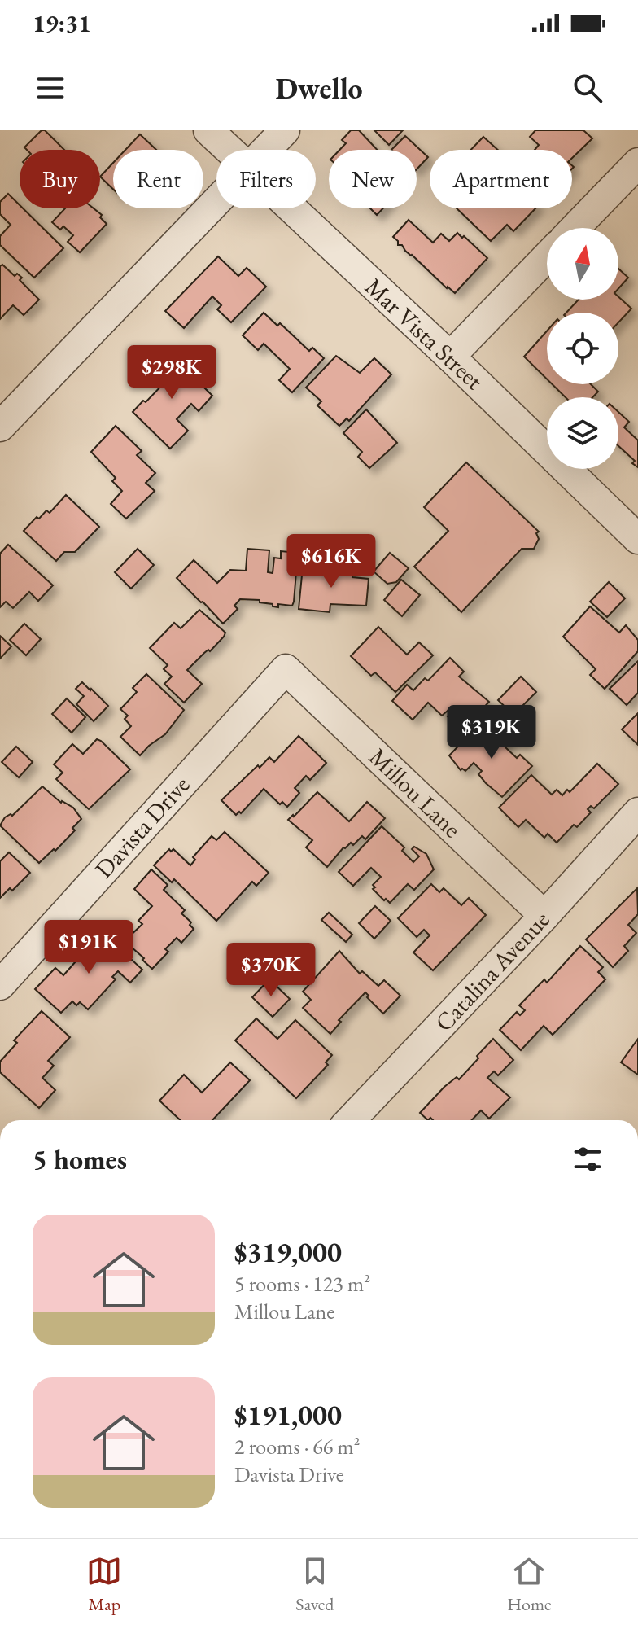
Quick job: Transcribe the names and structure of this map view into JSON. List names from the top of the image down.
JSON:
{
  "streets": {
    "street": [
      "Mar Vista Street",
      "Millou Lane",
      "Davista Drive",
      "Catalina Avenue"
    ]
  },
  "crossings": [
    ["Millou Lane", "Davista Drive"],
    ["Millou Lane", "Catalina Avenue"]
  ],
  "north": "top",
  "page": {
    "status": "19:31",
    "header": "Dwello",
    "chip": [
      "Buy",
      "Rent",
      "Filters",
      "New",
      "Apartment"
    ],
    "price": [
      "$298K",
      "$616K",
      "$319K",
      "$191K",
      "$370K"
    ],
    "heading": "5 homes",
    "list": [
      {
        "name": "$319,000",
        "note": "5 rooms · 123 m² · Millou Lane"
      },
      {
        "name": "$191,000",
        "note": "2 rooms · 66 m² · Davista Drive"
      }
    ],
    "tabs": ["Map", "Saved", "Home"]
  }
}
